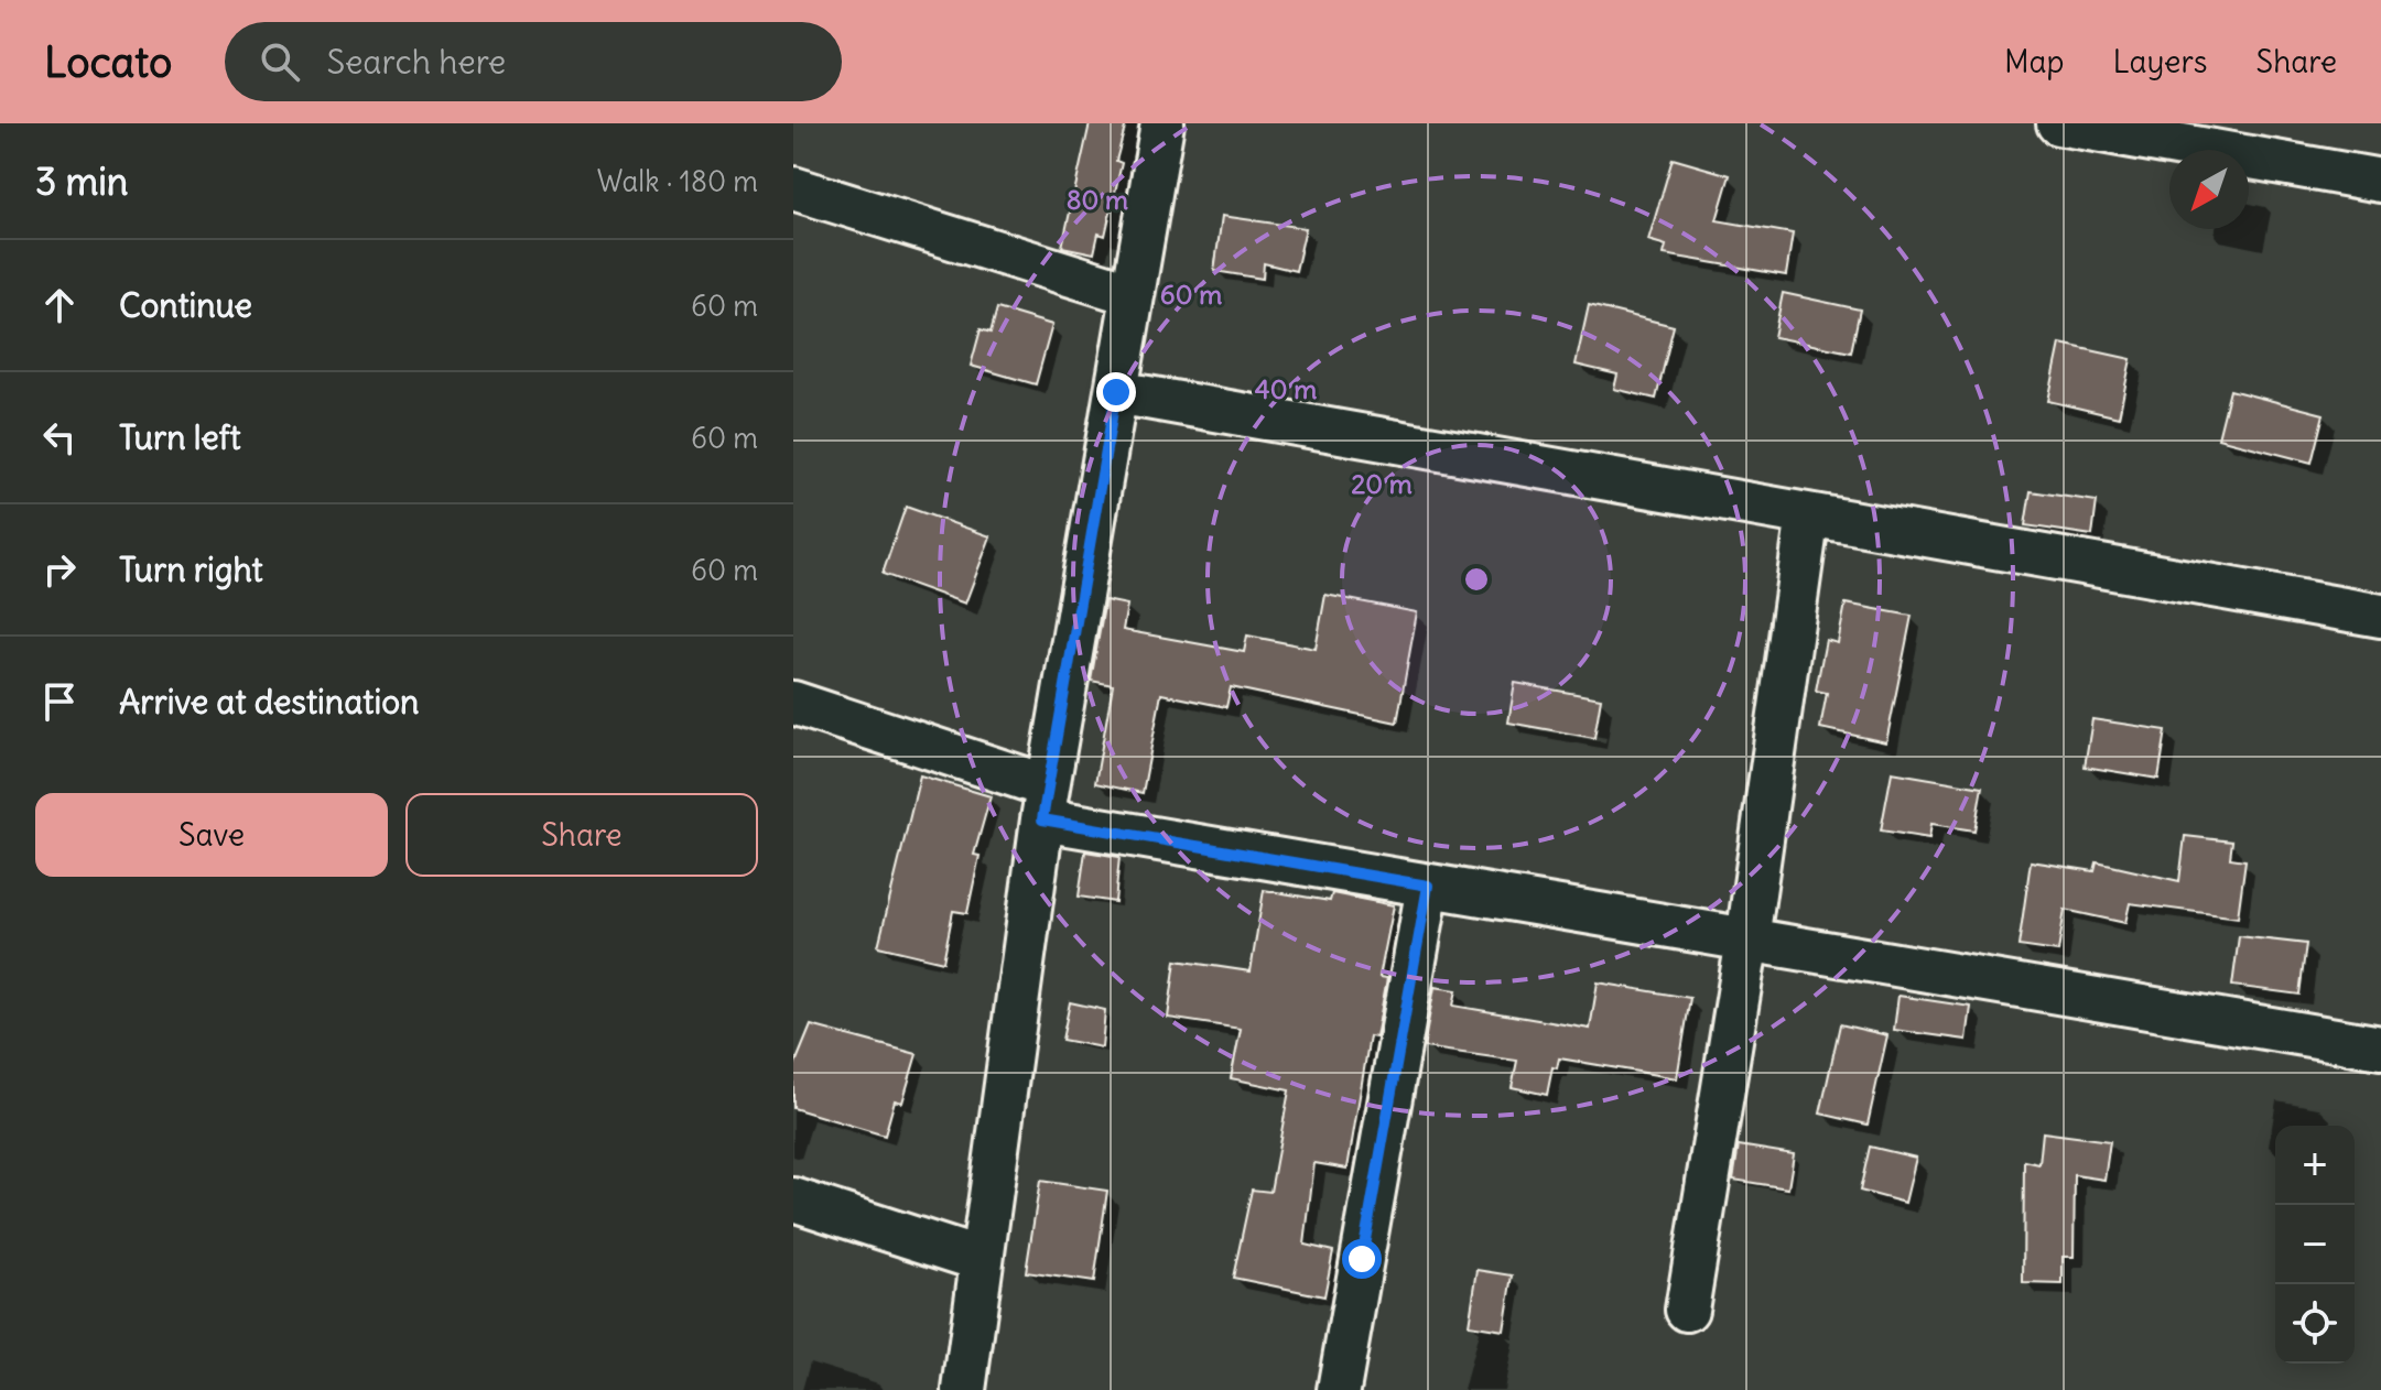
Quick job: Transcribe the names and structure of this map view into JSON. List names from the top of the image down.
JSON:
{
  "north": "bottom left",
  "page": {
    "header": "Locato",
    "search": "Search here",
    "nav": ["Map", "Layers", "Share"],
    "heading": ["3 min", "Walk · 180 m"],
    "list": [
      ["Continue", "60 m"],
      ["Turn left", "60 m"],
      ["Turn right", "60 m"],
      "Arrive at destination"
    ],
    "buttons": ["Save", "Share"],
    "map_buttons": ["+", "−"]
  },
  "rings": [
    "80 m",
    "60 m",
    "40 m",
    "20 m"
  ]
}
